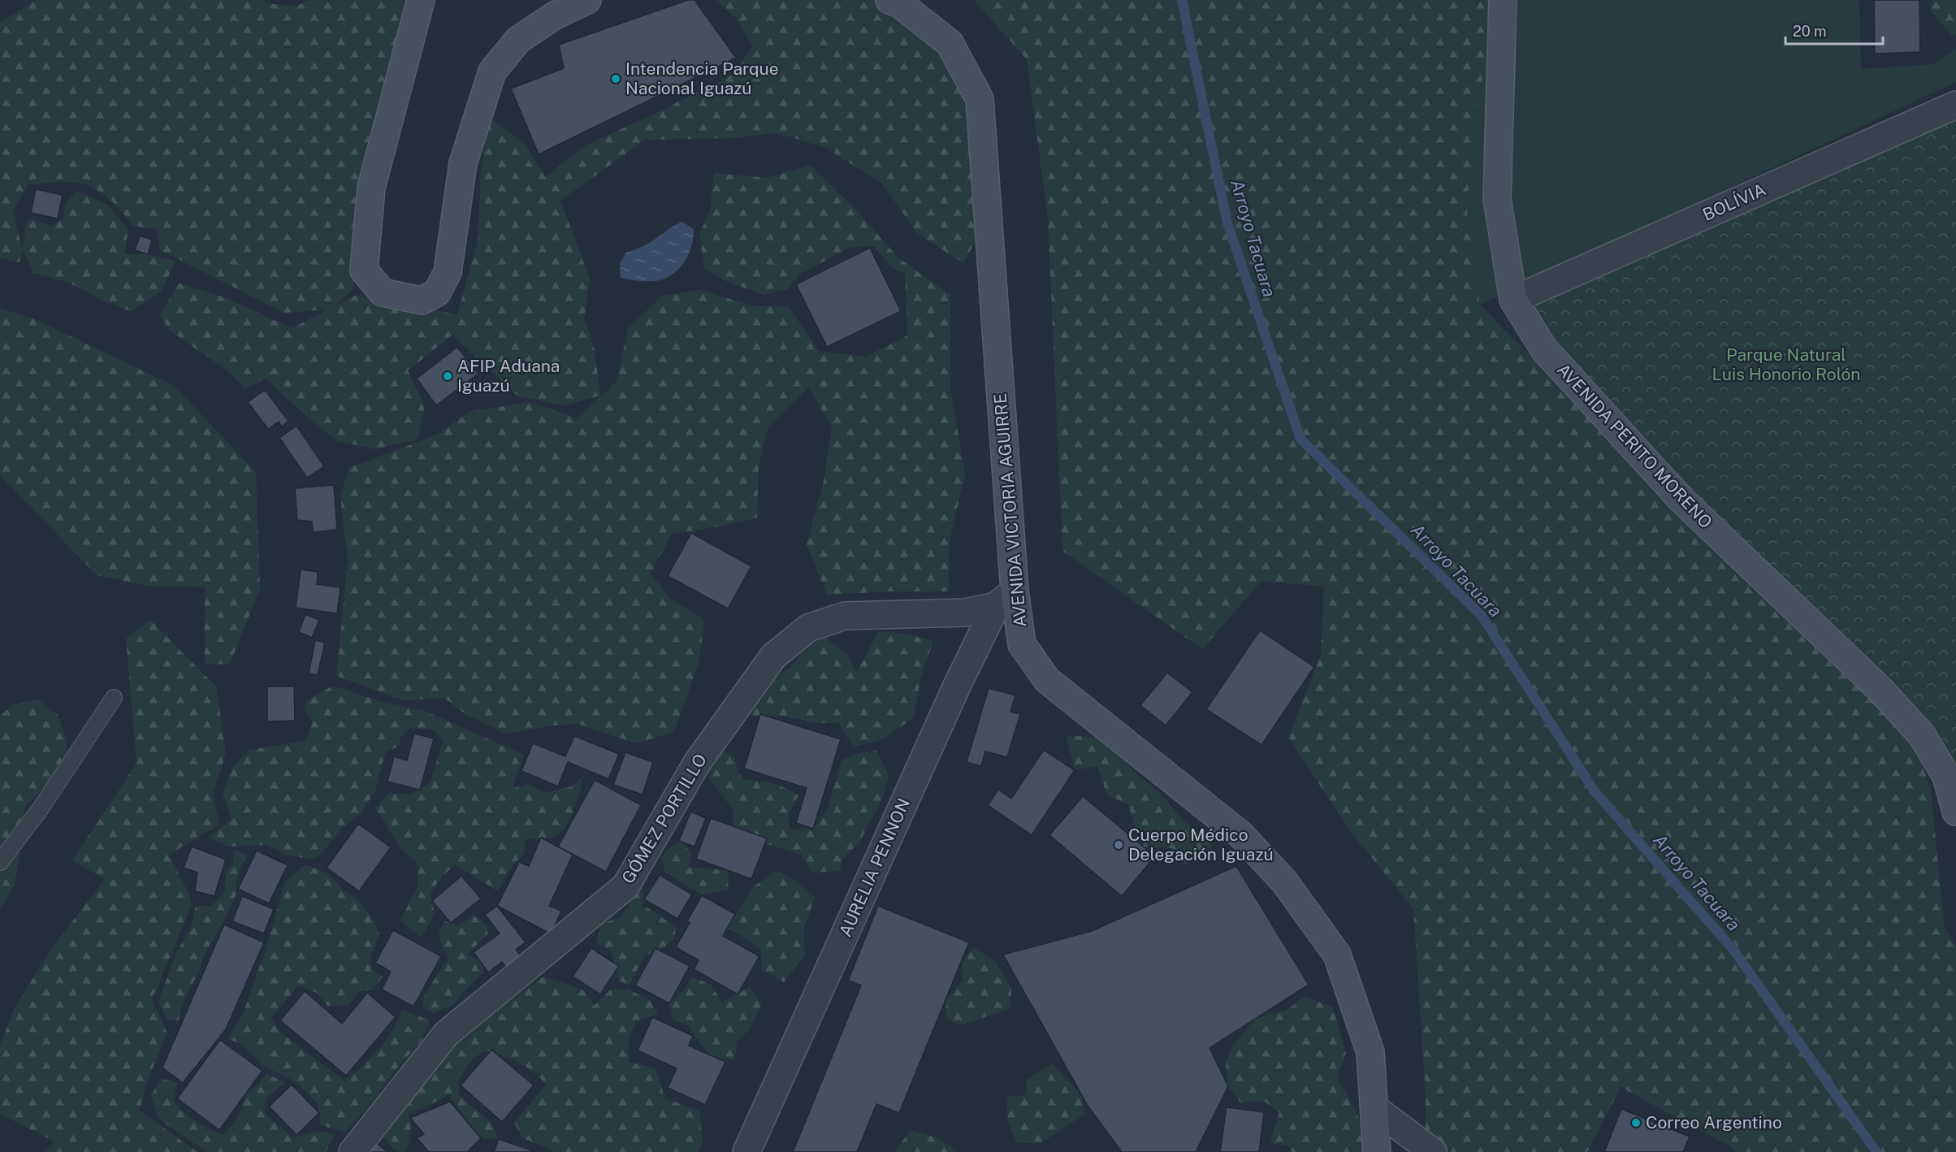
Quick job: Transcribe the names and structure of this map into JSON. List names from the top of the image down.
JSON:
{
  "streets": {
    "main road": ["AVENIDA PERITO MORENO", "AVENIDA VICTORIA AGUIRRE"],
    "street": ["BOLÍVIA", "GÓMEZ PORTILLO", "AURELIA PENNON"]
  },
  "crossings": [
    ["BOLÍVIA", "AVENIDA PERITO MORENO"],
    ["AVENIDA VICTORIA AGUIRRE", "GÓMEZ PORTILLO"],
    ["AVENIDA VICTORIA AGUIRRE", "AURELIA PENNON"],
    ["GÓMEZ PORTILLO", "AURELIA PENNON"]
  ],
  "water": ["Arroyo Tacuara"],
  "parks": ["Parque Natural Luis Honorio Rolón"],
  "places": [
    "Intendencia Parque Nacional Iguazú",
    "AFIP Aduana Iguazú",
    "Cuerpo Médico Delegación Iguazú",
    "Correo Argentino"
  ],
  "scale_bar": "20 m"
}
